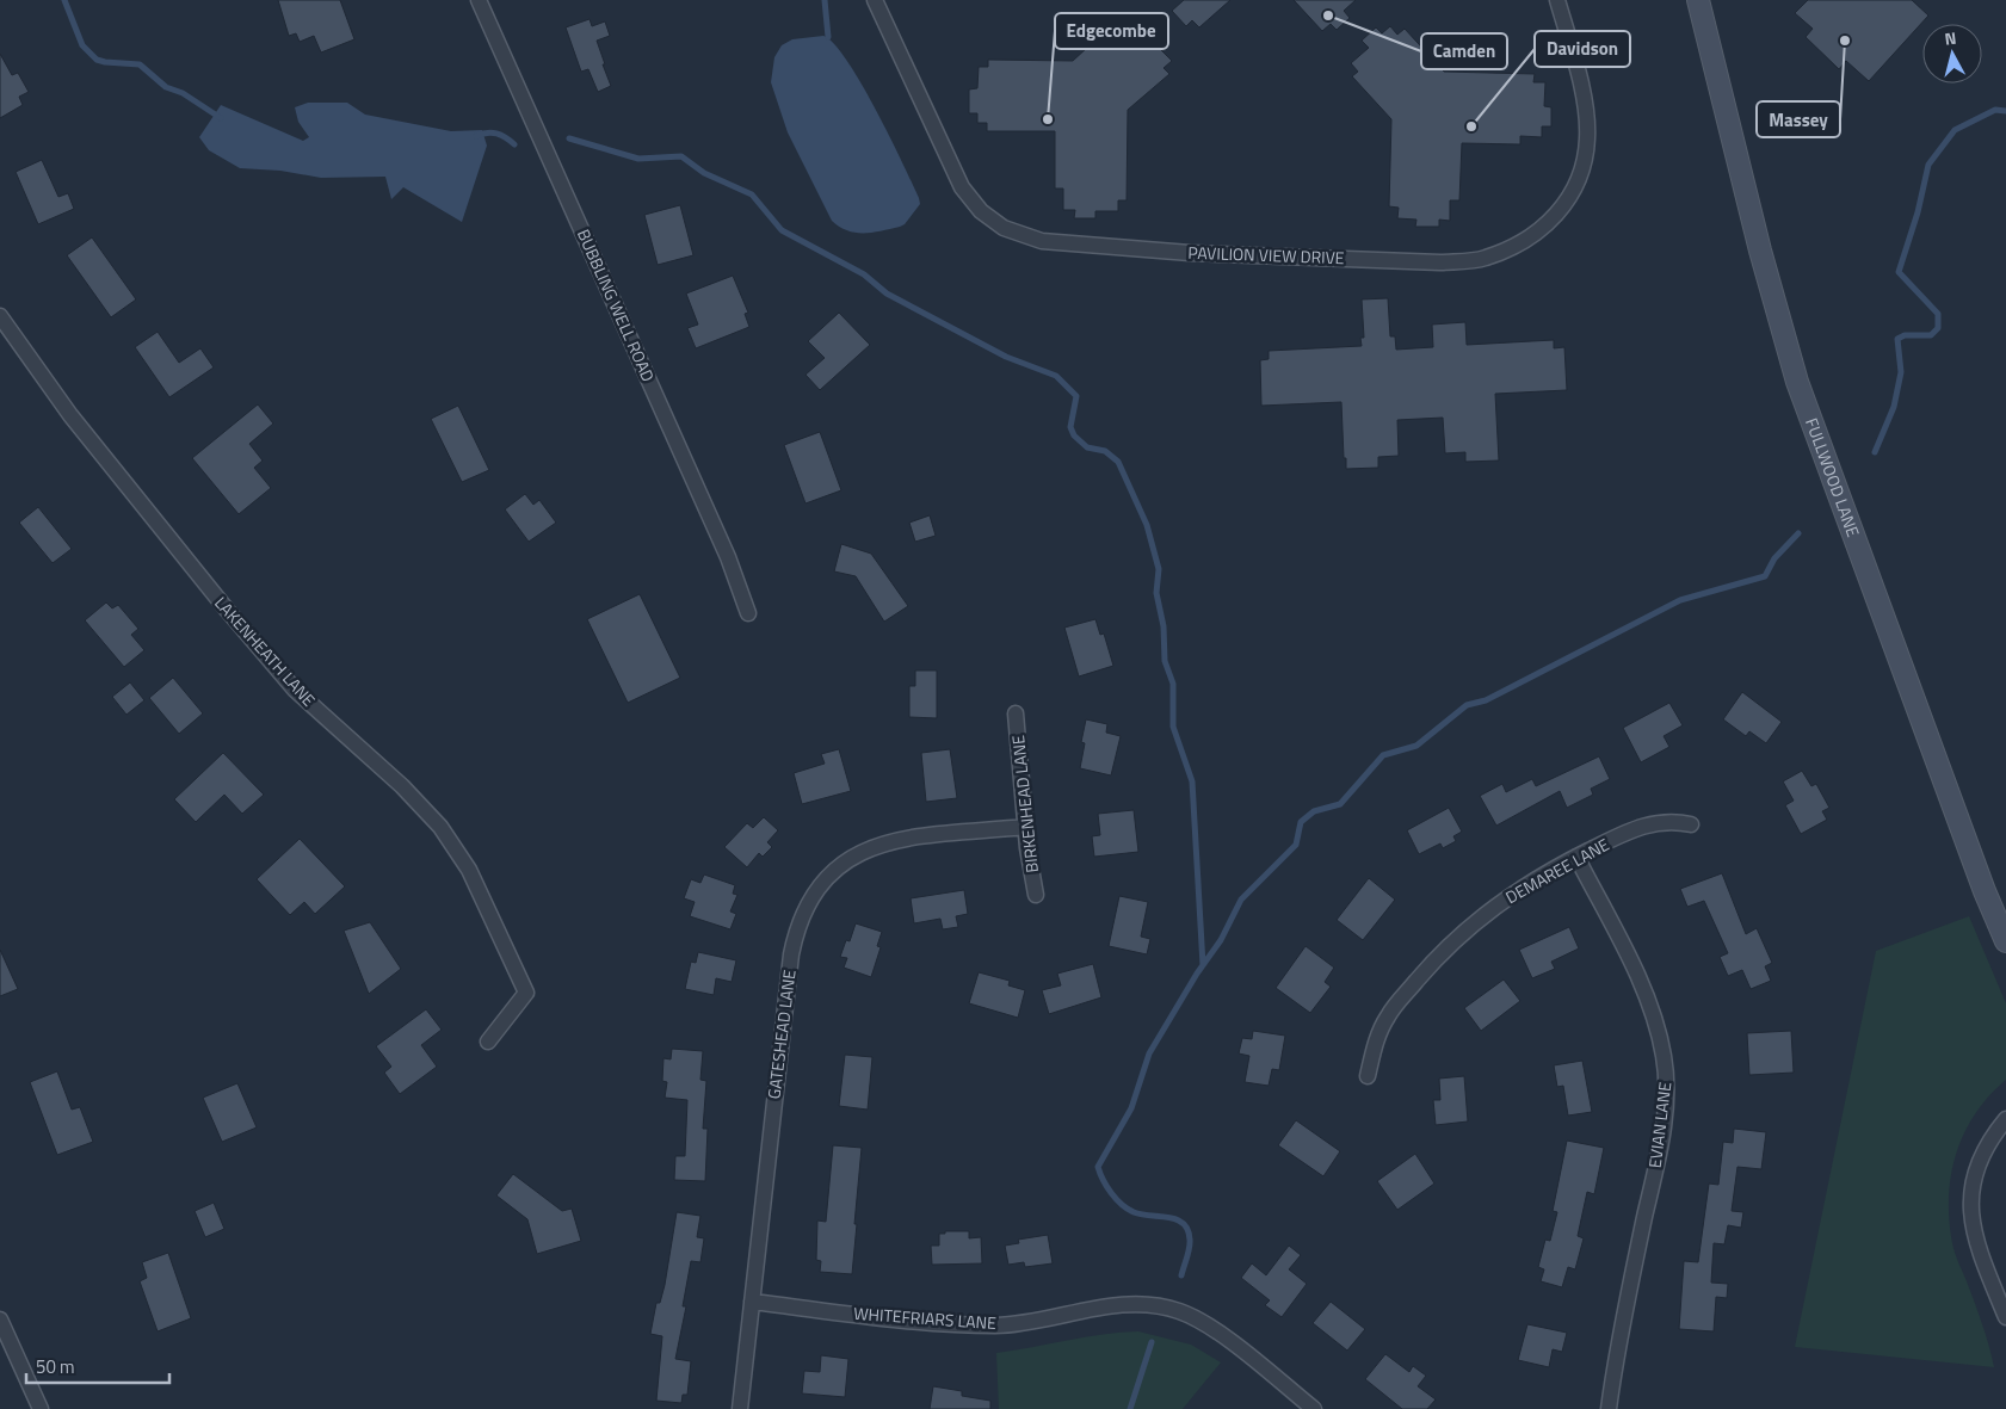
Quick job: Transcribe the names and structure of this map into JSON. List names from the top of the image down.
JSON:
{
  "streets": {
    "street": [
      "PAVILION VIEW DRIVE",
      "BUBBLING WELL ROAD",
      "FULLWOOD LANE",
      "LAKENHEATH LANE",
      "BIRKENHEAD LANE",
      "DEMAREE LANE",
      "GATESHEAD LANE",
      "EVIAN LANE",
      "WHITEFRIARS LANE"
    ]
  },
  "crossings": [
    ["BIRKENHEAD LANE", "GATESHEAD LANE"],
    ["DEMAREE LANE", "EVIAN LANE"],
    ["GATESHEAD LANE", "WHITEFRIARS LANE"]
  ],
  "places": [
    "Camden",
    "Massey",
    "Edgecombe",
    "Davidson"
  ],
  "scale_bar": "50 m",
  "north": "top"
}
